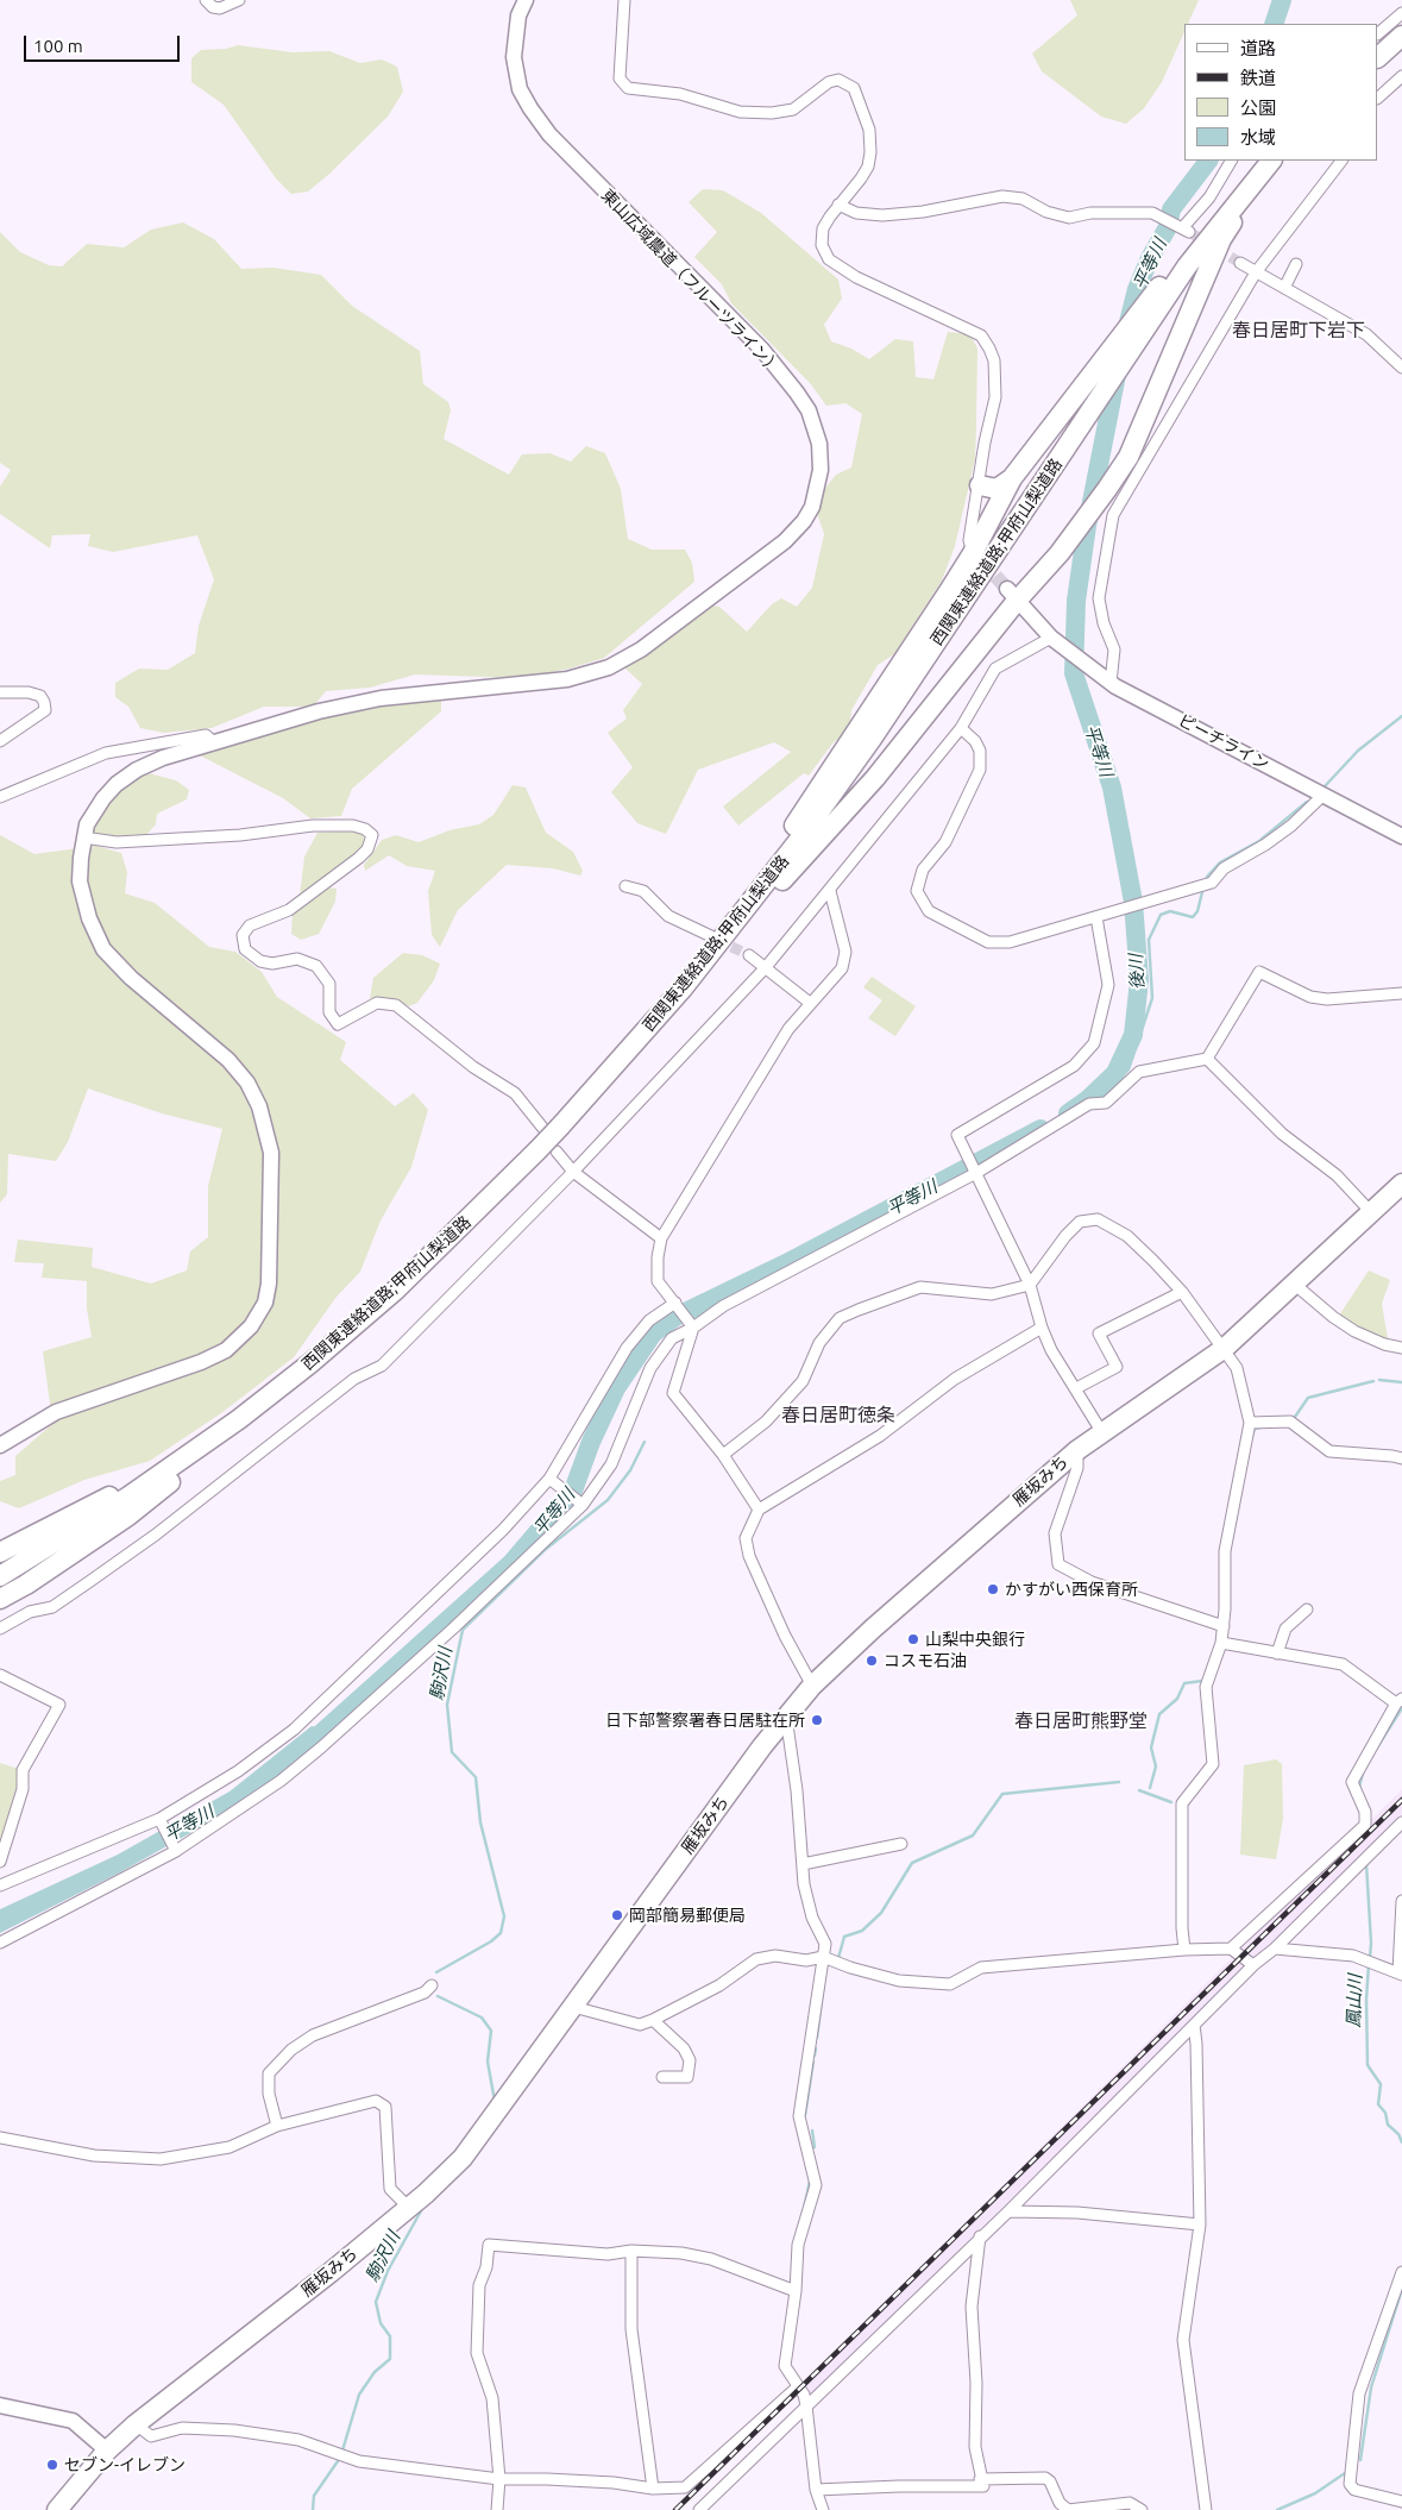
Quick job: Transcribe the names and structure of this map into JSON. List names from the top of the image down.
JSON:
{
  "streets": {
    "highway": ["西関東連絡道路;甲府山梨道路", "雁坂みち"],
    "street": ["東山広域農道（フルーツライン）", "ピーチライン"]
  },
  "districts": ["春日居町下岩下", "春日居町徳条", "春日居町熊野堂"],
  "water": [
    "平等川",
    "後川",
    "駒沢川",
    "鳳山川"
  ],
  "places": [
    "かすがい西保育所",
    "山梨中央銀行",
    "コスモ石油",
    "日下部警察署春日居駐在所",
    "岡部簡易郵便局",
    "セブン-イレブン"
  ],
  "legend": [
    "道路",
    "鉄道",
    "公園",
    "水域"
  ],
  "scale_bar": "100 m"
}
